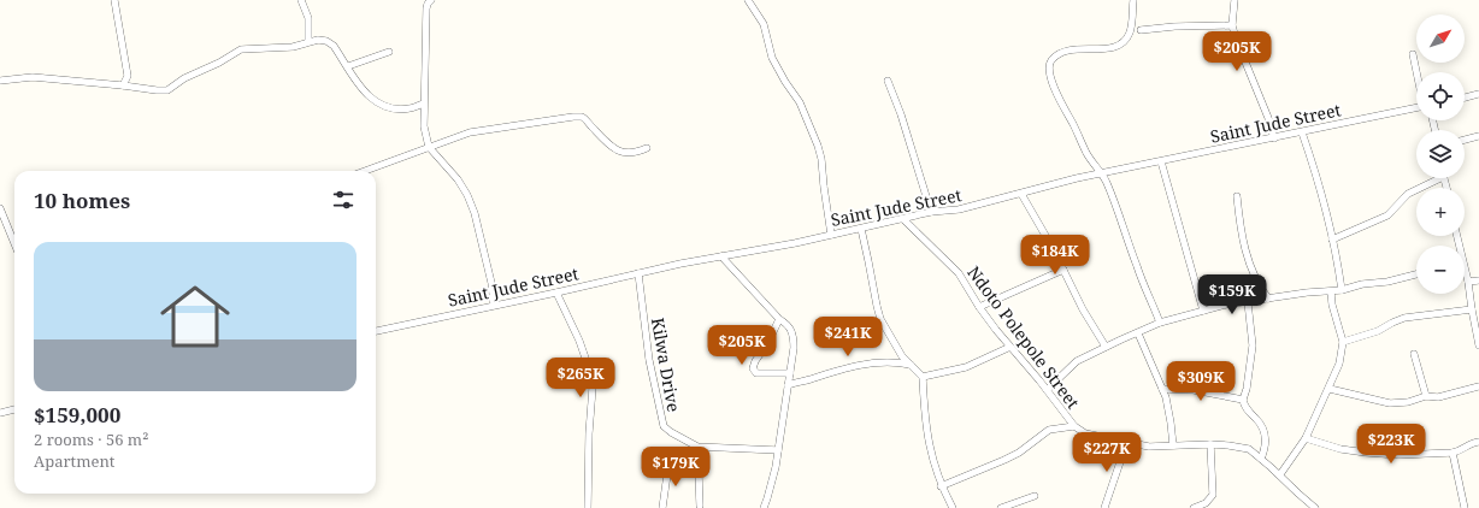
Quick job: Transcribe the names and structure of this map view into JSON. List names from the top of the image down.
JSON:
{
  "streets": {
    "street": ["Saint Jude Street", "Ndoto Polepole Street", "Kilwa Drive"]
  },
  "crossings": [
    ["Saint Jude Street", "Ndoto Polepole Street"],
    ["Saint Jude Street", "Kilwa Drive"]
  ],
  "north": "top right",
  "page": {
    "map_buttons": ["+", "−"],
    "price": [
      "$205K",
      "$184K",
      "$159K",
      "$241K",
      "$205K",
      "$265K",
      "$309K",
      "$223K",
      "$227K",
      "$179K"
    ],
    "heading": "10 homes",
    "list": [
      {
        "name": "$159,000",
        "note": "2 rooms · 56 m² · Apartment"
      }
    ]
  }
}
